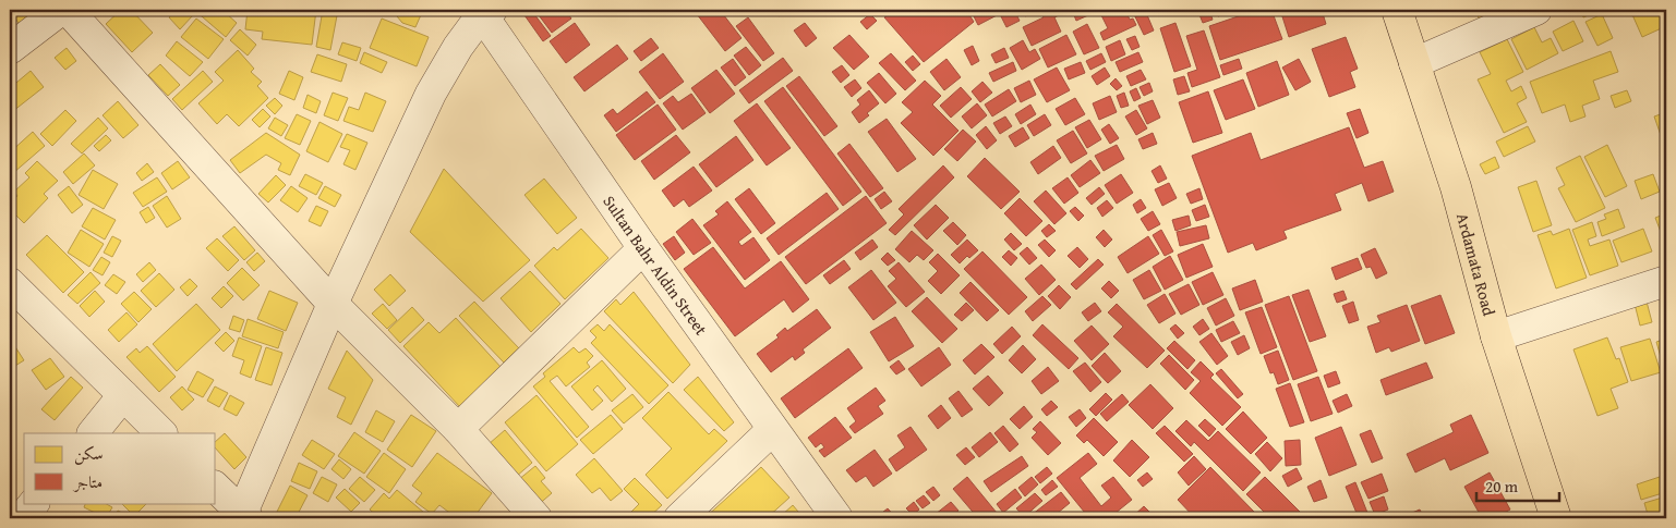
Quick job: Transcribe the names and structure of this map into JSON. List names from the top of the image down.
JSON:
{
  "streets": {
    "main road": ["Ardamata Road"],
    "street": ["Sultan Bahr Aldin Street"]
  },
  "legend": ["سكن", "متاجر"],
  "scale_bar": "20 m"
}
